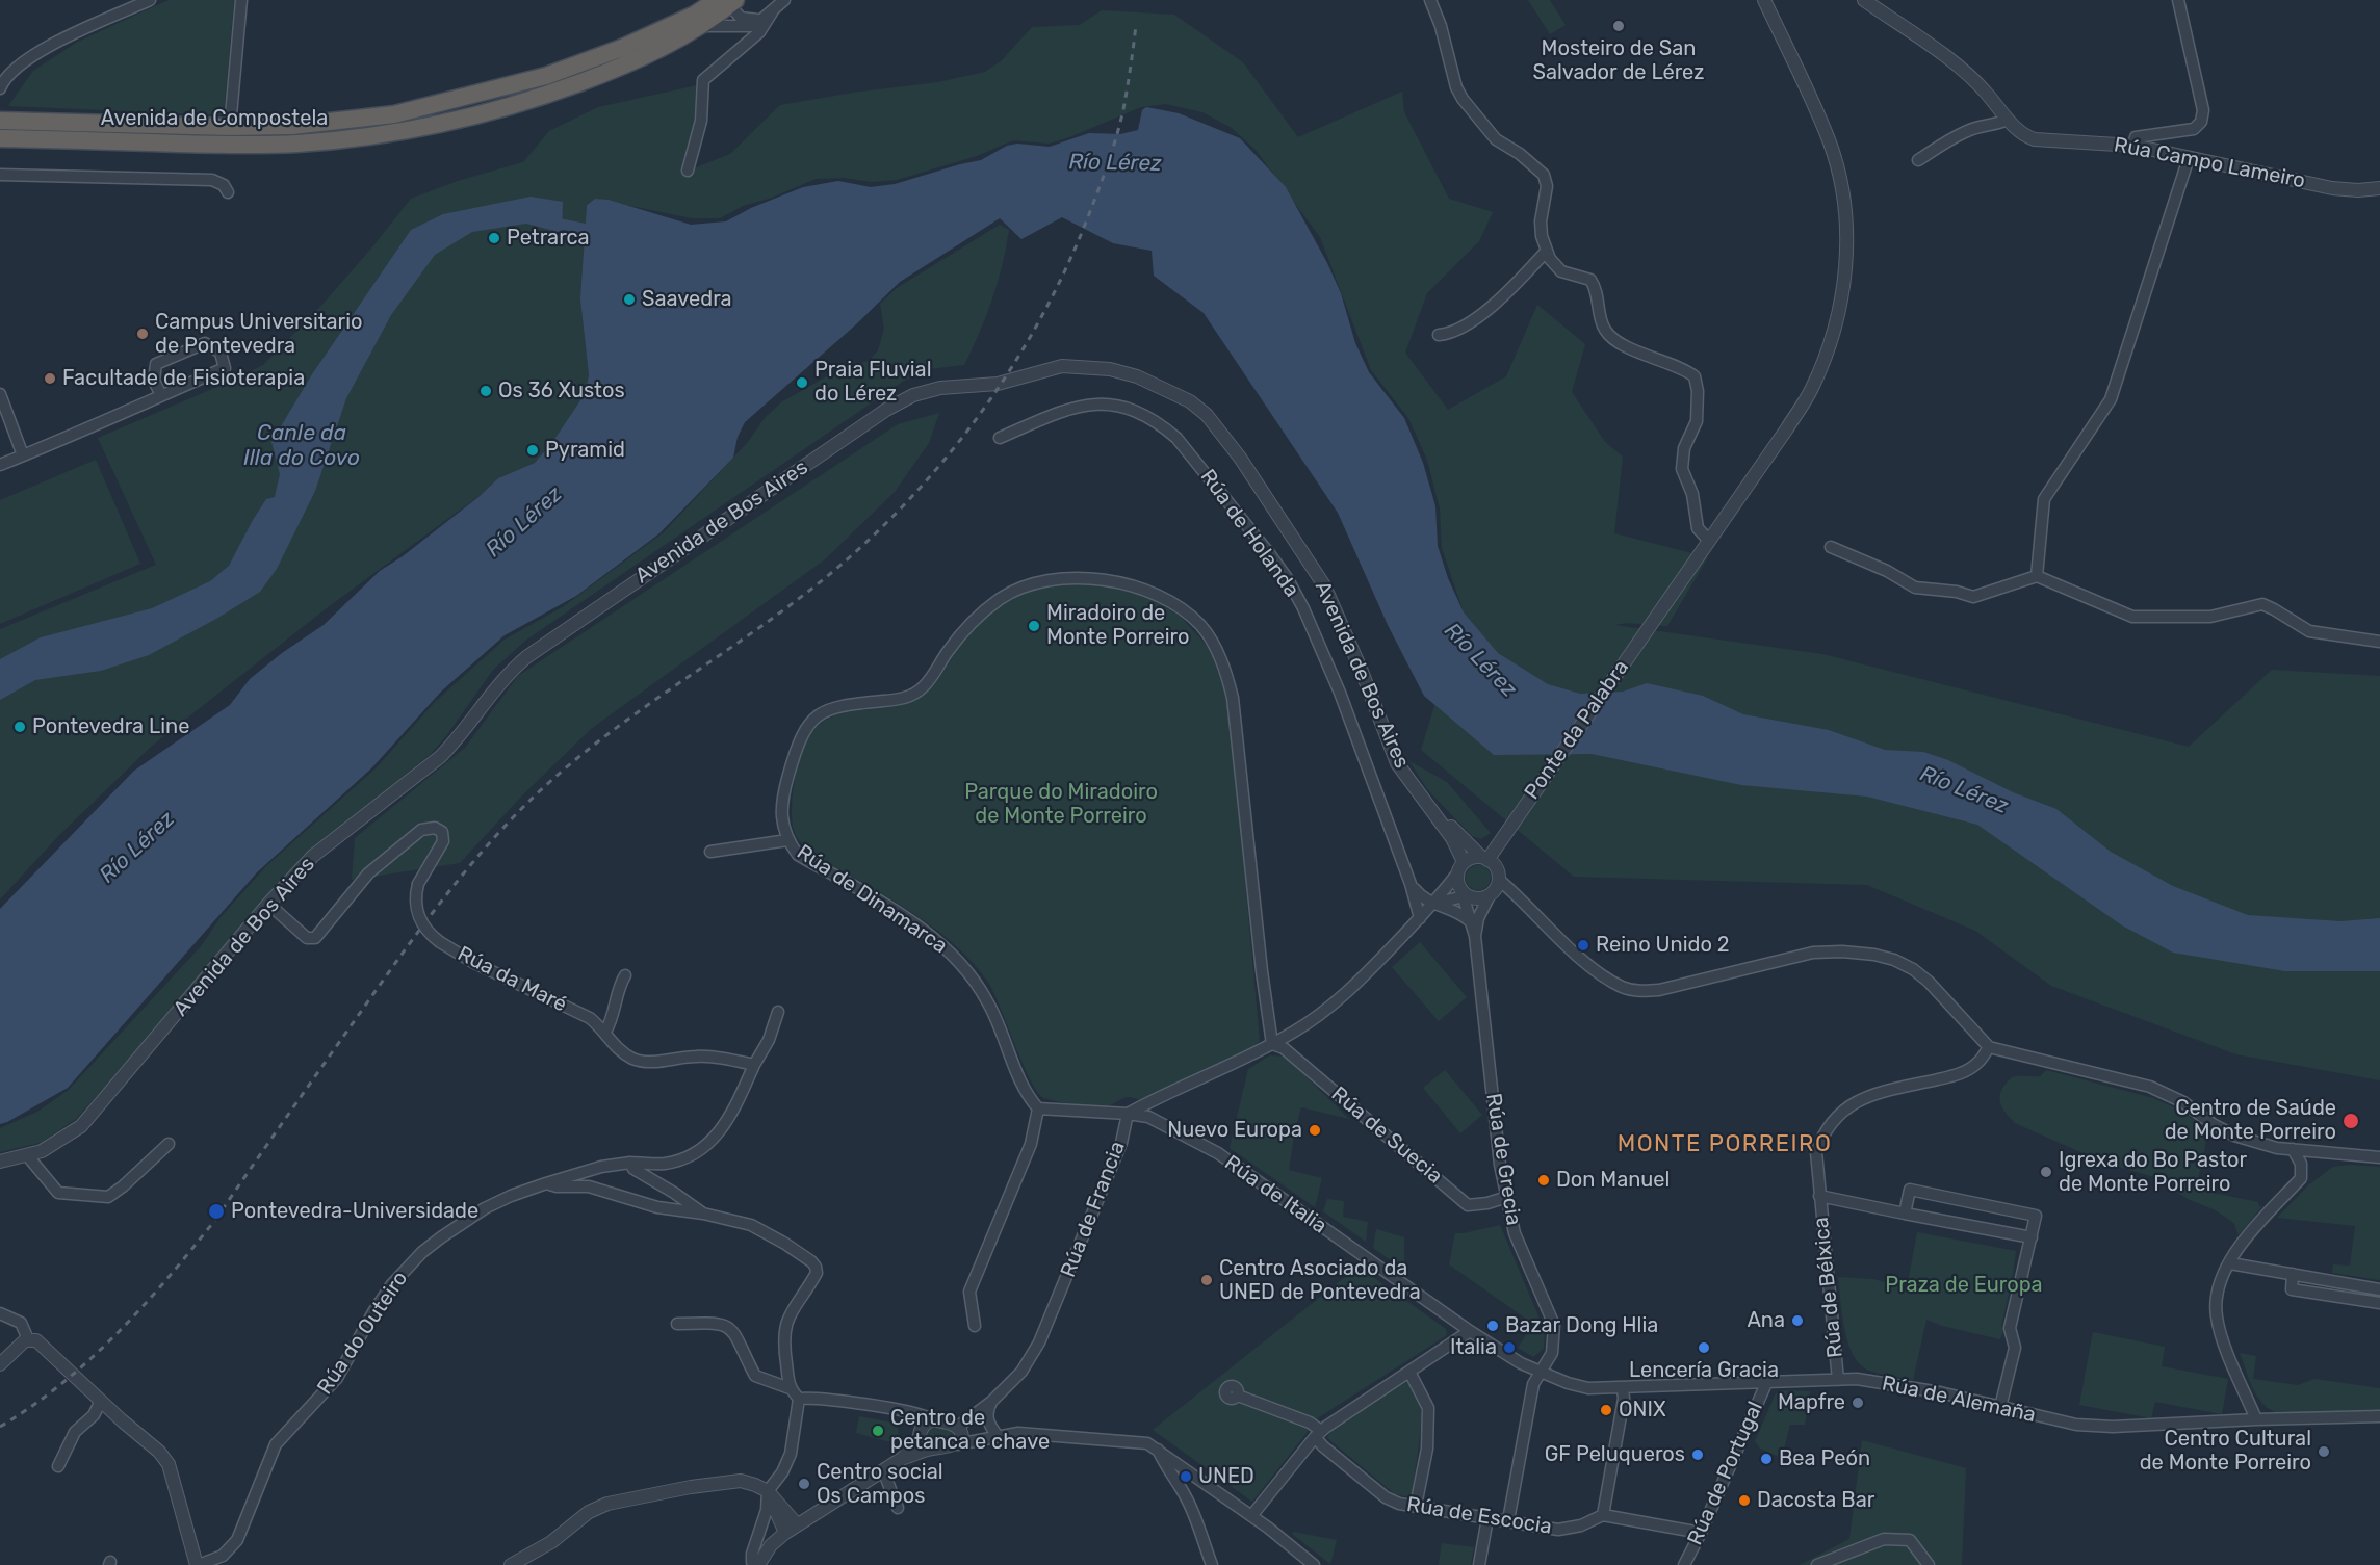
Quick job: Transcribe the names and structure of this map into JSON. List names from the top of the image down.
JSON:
{
  "streets": {
    "highway": ["Avenida de Compostela"],
    "street": [
      "Rúa Campo Lameiro",
      "Avenida de Bos Aires",
      "Rúa de Holanda",
      "Ponte da Palabra",
      "Rúa de Dinamarca",
      "Rúa da Maré",
      "Rúa de Suecia",
      "Rúa de Grecia",
      "Rúa de Italia",
      "Rúa de Francia",
      "Rúa de Bélxica",
      "Rúa do Outeiro",
      "Rúa de Alemaña",
      "Rúa de Portugal",
      "Rúa de Escocia"
    ]
  },
  "crossings": [
    ["Avenida de Bos Aires", "Ponte da Palabra"],
    ["Avenida de Bos Aires", "Rúa da Maré"],
    ["Avenida de Bos Aires", "Rúa de Grecia"],
    ["Ponte da Palabra", "Rúa de Grecia"],
    ["Rúa de Dinamarca", "Rúa de Suecia"],
    ["Rúa de Dinamarca", "Rúa de Francia"],
    ["Rúa de Suecia", "Rúa de Grecia"],
    ["Rúa de Suecia", "Rúa de Francia"],
    ["Rúa de Grecia", "Rúa de Italia"],
    ["Rúa de Grecia", "Rúa de Alemaña"],
    ["Rúa de Grecia", "Rúa de Escocia"],
    ["Rúa de Italia", "Rúa de Francia"],
    ["Rúa de Italia", "Rúa de Alemaña"],
    ["Rúa de Bélxica", "Rúa de Alemaña"],
    ["Rúa de Alemaña", "Rúa de Portugal"]
  ],
  "districts": ["MONTE PORREIRO"],
  "water": ["Río Lérez", "Canle da Illa do Covo"],
  "parks": ["Parque do Miradoiro de Monte Porreiro", "Praza de Europa"],
  "places": [
    "Mosteiro de San Salvador de Lérez",
    "Petrarca",
    "Saavedra",
    "Campus Universitario de Pontevedra",
    "Facultade de Fisioterapia",
    "Praia Fluvial do Lérez",
    "Os 36 Xustos",
    "Pyramid",
    "Miradoiro de Monte Porreiro",
    "Pontevedra Line",
    "Reino Unido 2",
    "Centro de Saúde de Monte Porreiro",
    "Nuevo Europa",
    "Igrexa do Bo Pastor de Monte Porreiro",
    "Don Manuel",
    "Pontevedra-Universidade",
    "Centro Asociado da UNED de Pontevedra",
    "Ana",
    "Bazar Dong Hlia",
    "Italia",
    "Lencería Gracia",
    "Mapfre",
    "ONIX",
    "Centro de petanca e chave",
    "Centro Cultural de Monte Porreiro",
    "GF Peluqueros",
    "Bea Peón",
    "UNED",
    "Centro social Os Campos",
    "Dacosta Bar"
  ]
}
